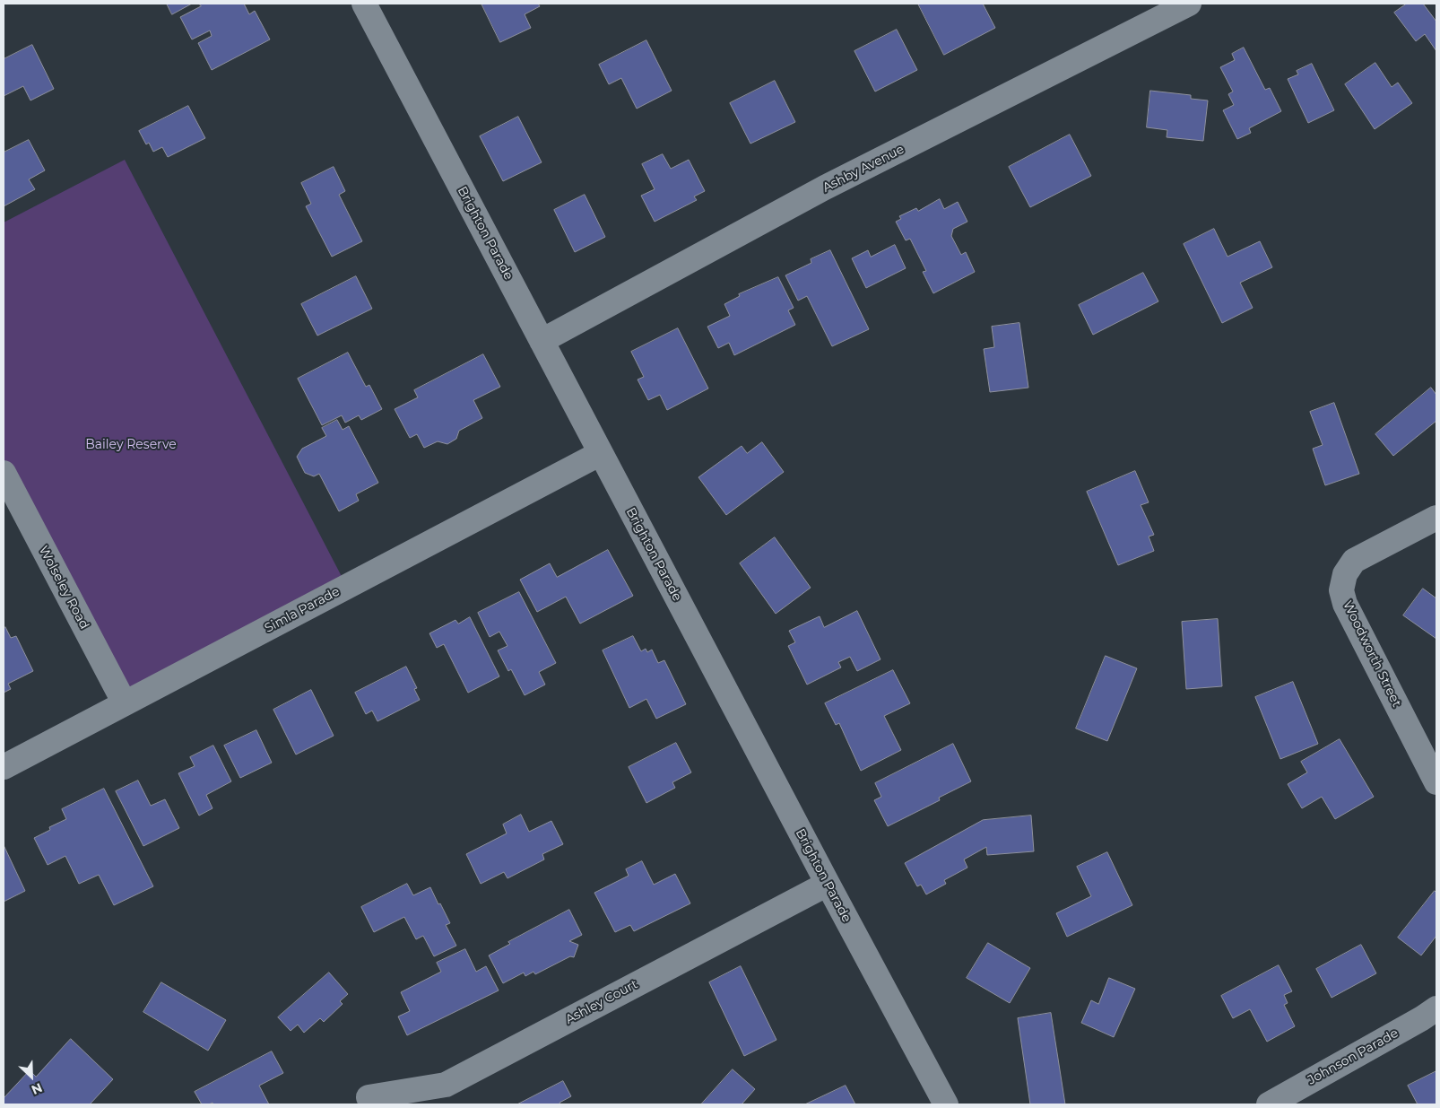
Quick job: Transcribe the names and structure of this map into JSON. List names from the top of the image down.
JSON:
{
  "streets": {
    "street": [
      "Ashby Avenue",
      "Brighton Parade",
      "Wolseley Road",
      "Simla Parade",
      "Woodworth Street",
      "Ashley Court",
      "Johnson Parade"
    ]
  },
  "crossings": [
    ["Ashby Avenue", "Brighton Parade"],
    ["Brighton Parade", "Simla Parade"],
    ["Brighton Parade", "Ashley Court"],
    ["Wolseley Road", "Simla Parade"]
  ],
  "parks": ["Bailey Reserve"],
  "north": "bottom right"
}
